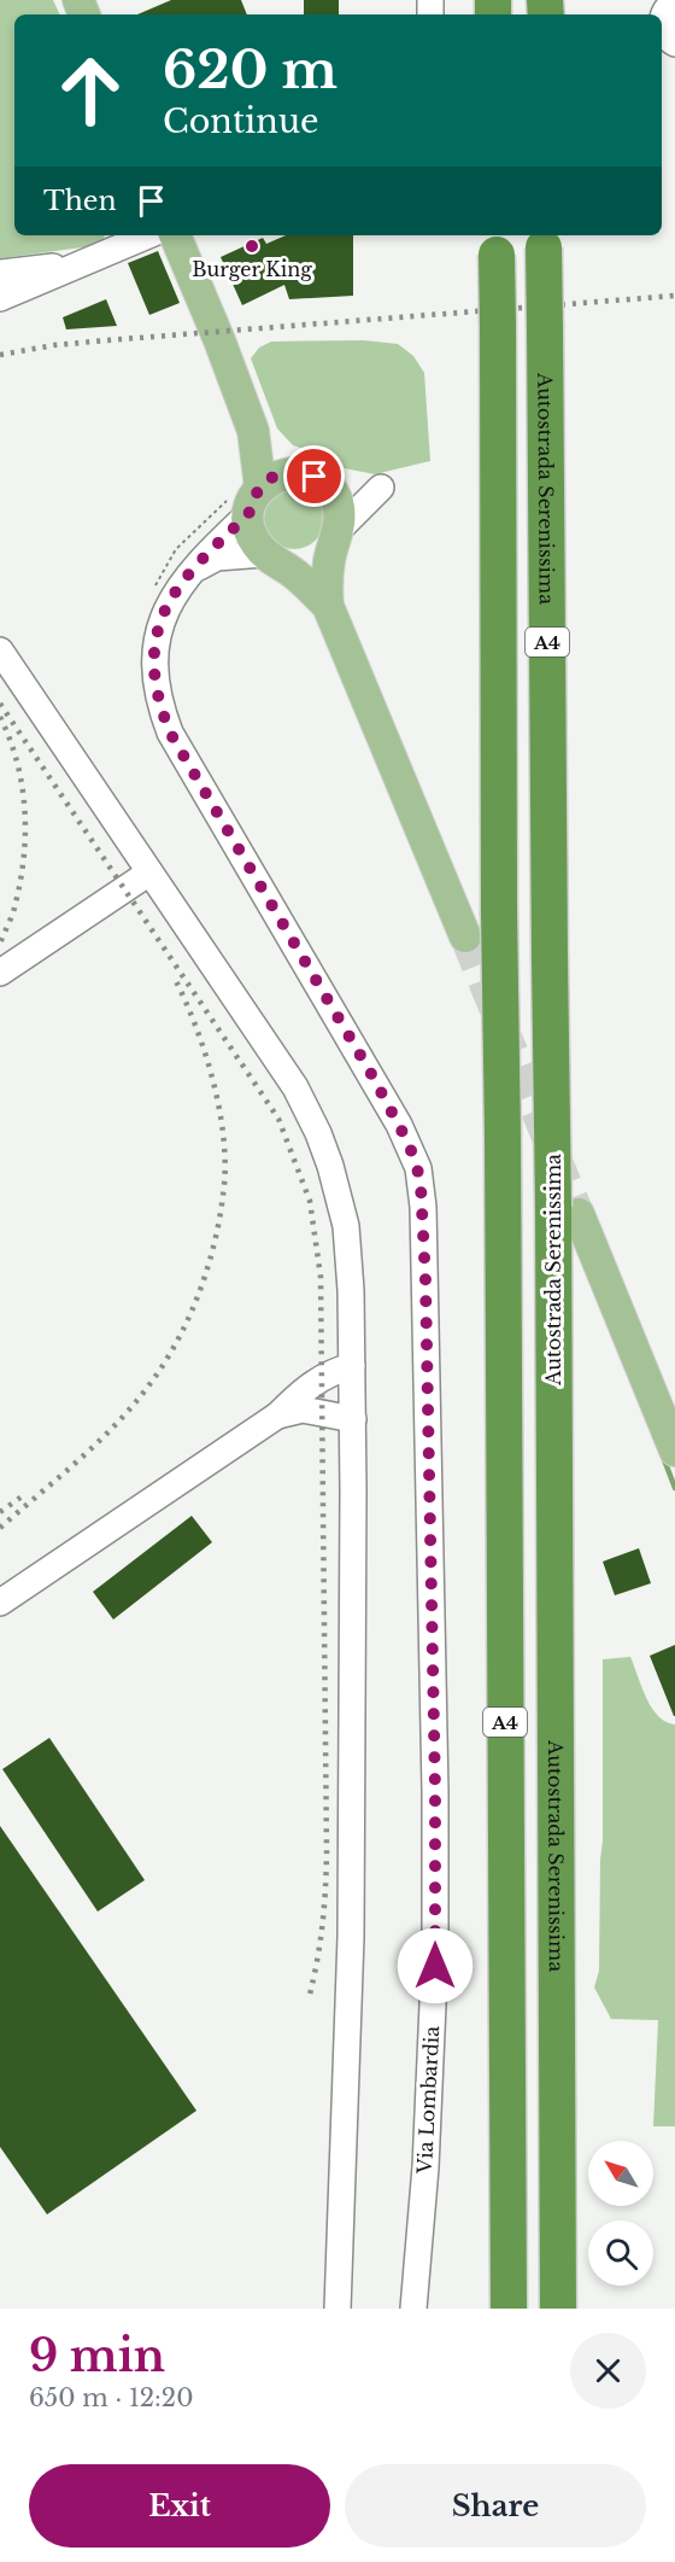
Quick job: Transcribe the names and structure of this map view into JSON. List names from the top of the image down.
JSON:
{
  "streets": {
    "highway": ["Autostrada Serenissima", "A4"],
    "street": ["Via Lombardia"]
  },
  "places": ["Burger King"],
  "north": "top left",
  "page": {
    "turn": ["620 m", "Continue"],
    "then": "Then",
    "heading": ["9 min", "650 m · 12:20"],
    "buttons": ["Exit", "Share"]
  }
}
